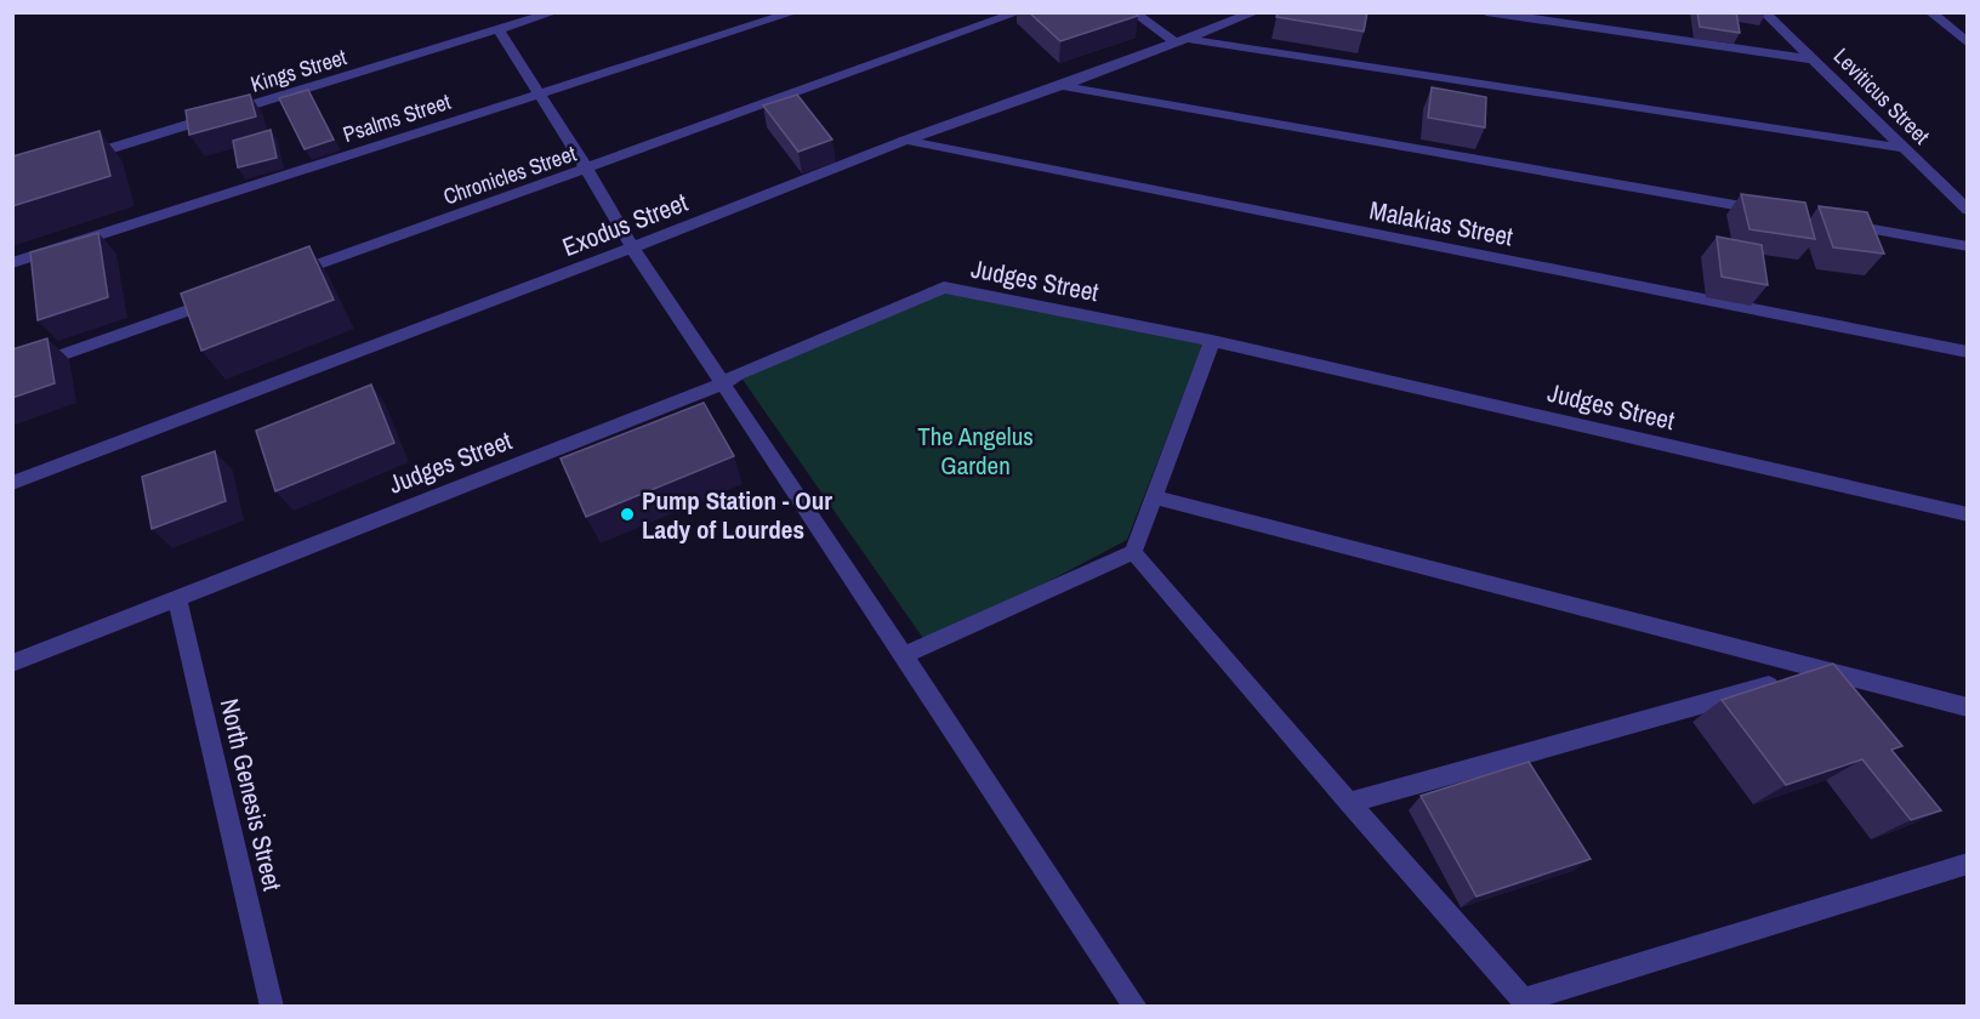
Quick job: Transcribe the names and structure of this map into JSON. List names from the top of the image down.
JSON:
{
  "streets": {
    "street": [
      "Kings Street",
      "Leviticus Street",
      "Psalms Street",
      "Chronicles Street",
      "Malakias Street",
      "Exodus Street",
      "Judges Street",
      "North Genesis Street"
    ]
  },
  "crossings": [
    ["Malakias Street", "Exodus Street"],
    ["Judges Street", "North Genesis Street"]
  ],
  "parks": ["The Angelus Garden"],
  "places": ["Pump Station - Our Lady of Lourdes"]
}
